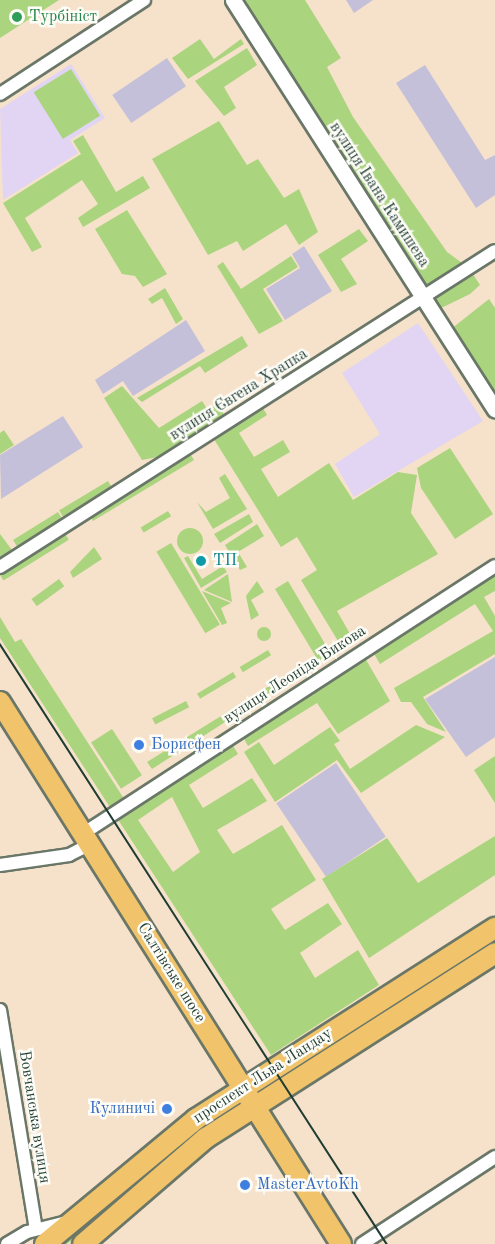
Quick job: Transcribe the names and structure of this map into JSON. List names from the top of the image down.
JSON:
{
  "streets": {
    "main road": ["Салтівське шосе", "проспект Льва Ландау"],
    "street": [
      "вулиця Івана Камишева",
      "вулиця Євгена Храпка",
      "вулиця Леоніда Бикова",
      "Вовчанська вулиця"
    ]
  },
  "crossings": [
    ["вулиця Івана Камишева", "вулиця Євгена Храпка"],
    ["вулиця Леоніда Бикова", "Салтівське шосе"],
    ["Салтівське шосе", "проспект Льва Ландау"],
    ["проспект Льва Ландау", "Вовчанська вулиця"]
  ],
  "places": [
    "Турбініст",
    "ТП",
    "Борисфен",
    "Кулиничі",
    "MasterAvtoKh"
  ]
}
